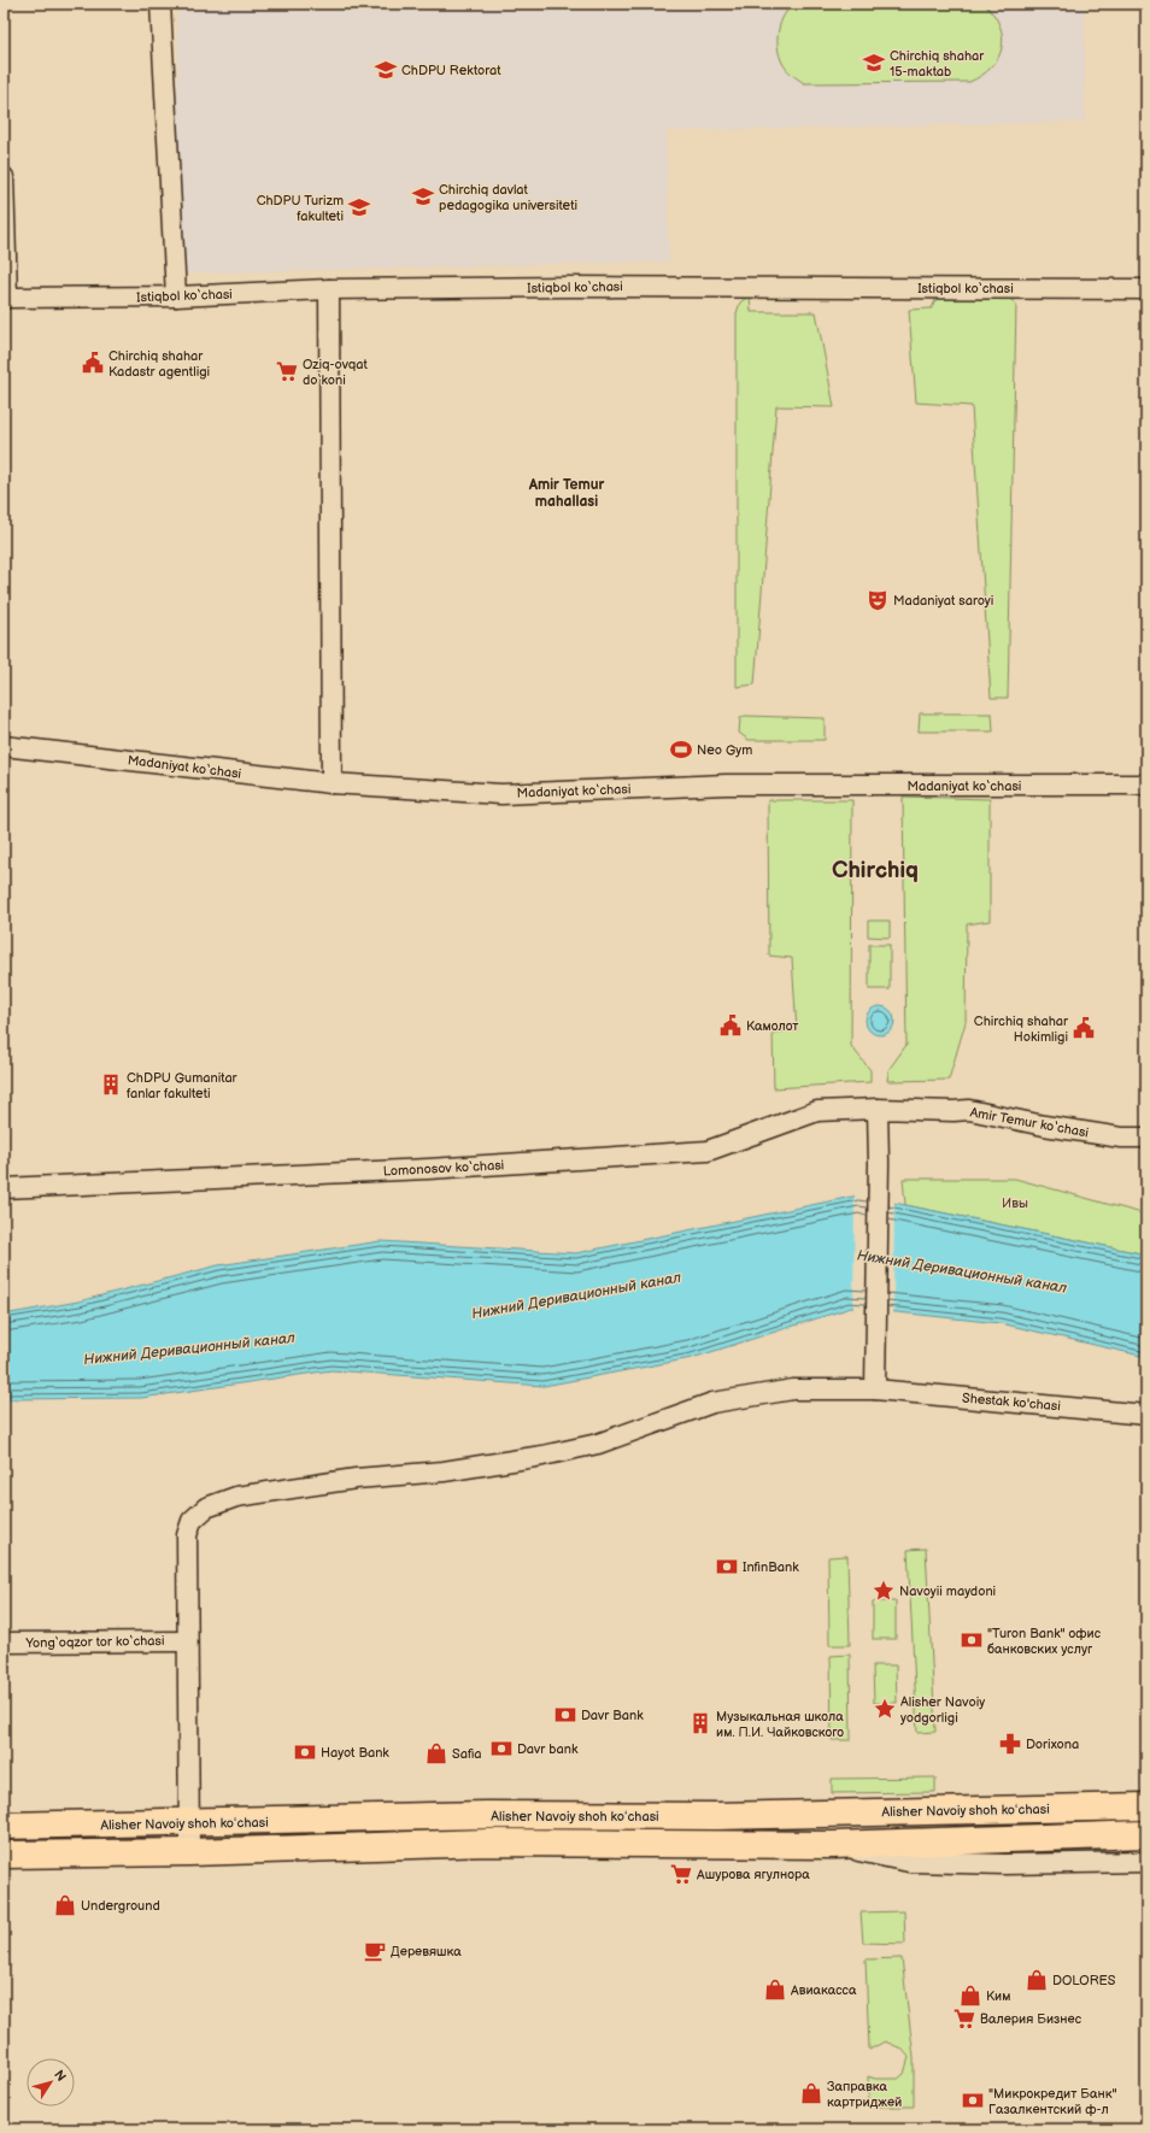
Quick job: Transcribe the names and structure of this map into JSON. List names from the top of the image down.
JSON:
{
  "streets": {
    "main road": ["Alisher Navoiy shoh koʻchasi"],
    "street": [
      "Istiqbol ko‘chasi",
      "Madaniyat ko‘chasi",
      "Amir Temur ko‘chasi",
      "Lomonosov ko‘chasi",
      "Shestak ko'chasi",
      "Yong‘oqzor tor ko‘chasi"
    ]
  },
  "crossings": [
    ["Amir Temur ko‘chasi", "Lomonosov ko‘chasi"],
    ["Shestak ko'chasi", "Yong‘oqzor tor ko‘chasi"],
    ["Shestak ko'chasi", "Alisher Navoiy shoh koʻchasi"]
  ],
  "districts": ["Amir Temur mahallasi", "Chirchiq"],
  "water": ["Нижний Деривационный канал"],
  "parks": ["Ивы"],
  "places": {
    "school or university": [
      "Chirchiq shahar 15-maktab",
      "ChDPU Rektorat",
      "Chirchiq davlat pedagogika universiteti",
      "ChDPU Turizm fakulteti"
    ],
    "public building": ["Chirchiq shahar Kadastr agentligi", "Камолот", "Chirchiq shahar Hokimligi"],
    "supermarket": ["Oziq-ovqat do‘koni", "Ашурова ягулнора", "Валерия Бизнес"],
    "theatre": ["Madaniyat saroyi"],
    "sports": ["Neo Gym"],
    "building": ["ChDPU Gumanitar fanlar fakulteti", "Музыкальная школа им. П.И. Чайковского"],
    "bank": [
      "InfinBank",
      "\"Turon Bank\" офис банковских услуг",
      "Davr Bank",
      "Davr bank",
      "Hayot Bank",
      "\"Микрокредит Банк\" Газалкентский ф-л"
    ],
    "place": ["Navoyii maydoni", "Alisher Navoiy yodgorligi"],
    "pharmacy": ["Dorixona"],
    "shop": [
      "Safia",
      "Underground",
      "DOLORES",
      "Авиакасса",
      "Ким",
      "Заправка картриджей"
    ],
    "cafe": ["Деревяшка"]
  },
  "north": "top right"
}
